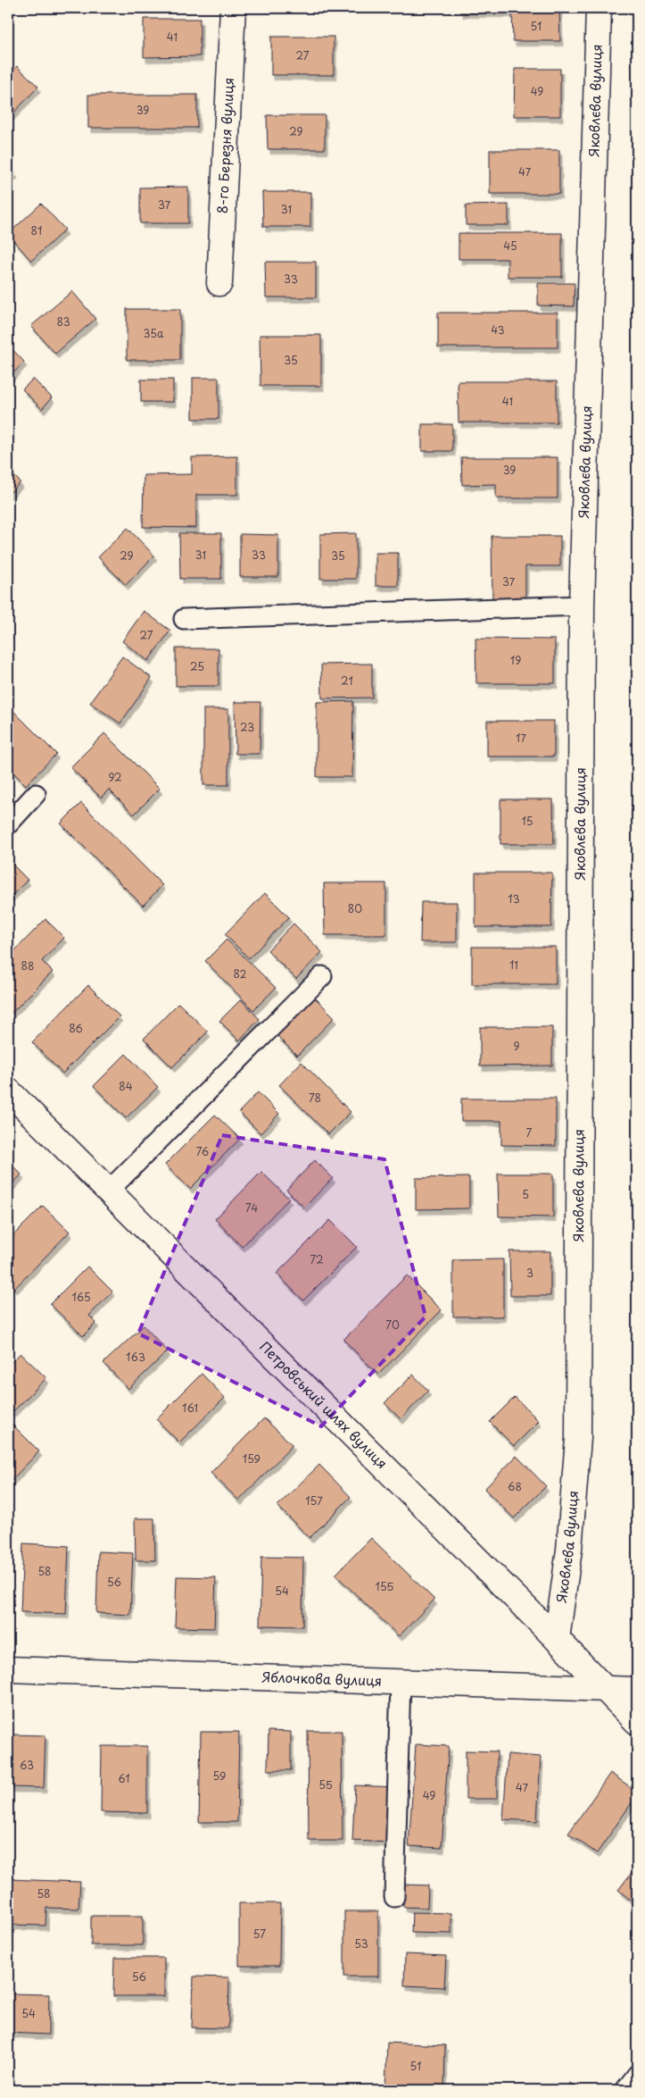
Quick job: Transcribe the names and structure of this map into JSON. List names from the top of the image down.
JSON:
{
  "streets": {
    "street": [
      "Яковлєва вулиця",
      "8-го Березня вулиця",
      "Петровський шлях вулиця",
      "Яблочкова вулиця"
    ]
  },
  "crossings": [
    ["Яковлєва вулиця", "Петровський шлях вулиця"],
    ["Петровський шлях вулиця", "Яблочкова вулиця"]
  ],
  "house_numbers": [
    "51",
    "41",
    "27",
    "49",
    "39",
    "29",
    "47",
    "37",
    "31",
    "81",
    "45",
    "33",
    "83",
    "43",
    "35а",
    "35",
    "41",
    "39",
    "31",
    "33",
    "29",
    "35",
    "37",
    "27",
    "19",
    "25",
    "21",
    "23",
    "17",
    "92",
    "15",
    "13",
    "80",
    "11",
    "88",
    "82",
    "86",
    "9",
    "84",
    "78",
    "7",
    "76",
    "5",
    "74",
    "72",
    "3",
    "165",
    "70",
    "163",
    "161",
    "159",
    "68",
    "157",
    "58",
    "56",
    "155",
    "54",
    "63",
    "59",
    "61",
    "55",
    "47",
    "49",
    "58",
    "57",
    "53",
    "56",
    "54",
    "51"
  ]
}
